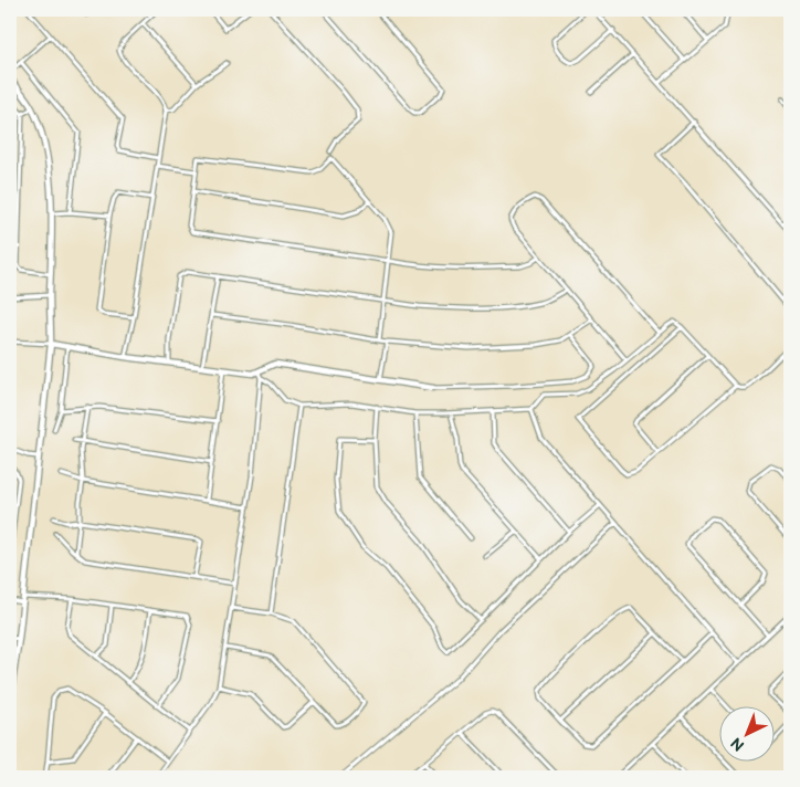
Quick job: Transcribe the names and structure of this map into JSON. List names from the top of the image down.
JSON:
{
  "north": "bottom left"
}
